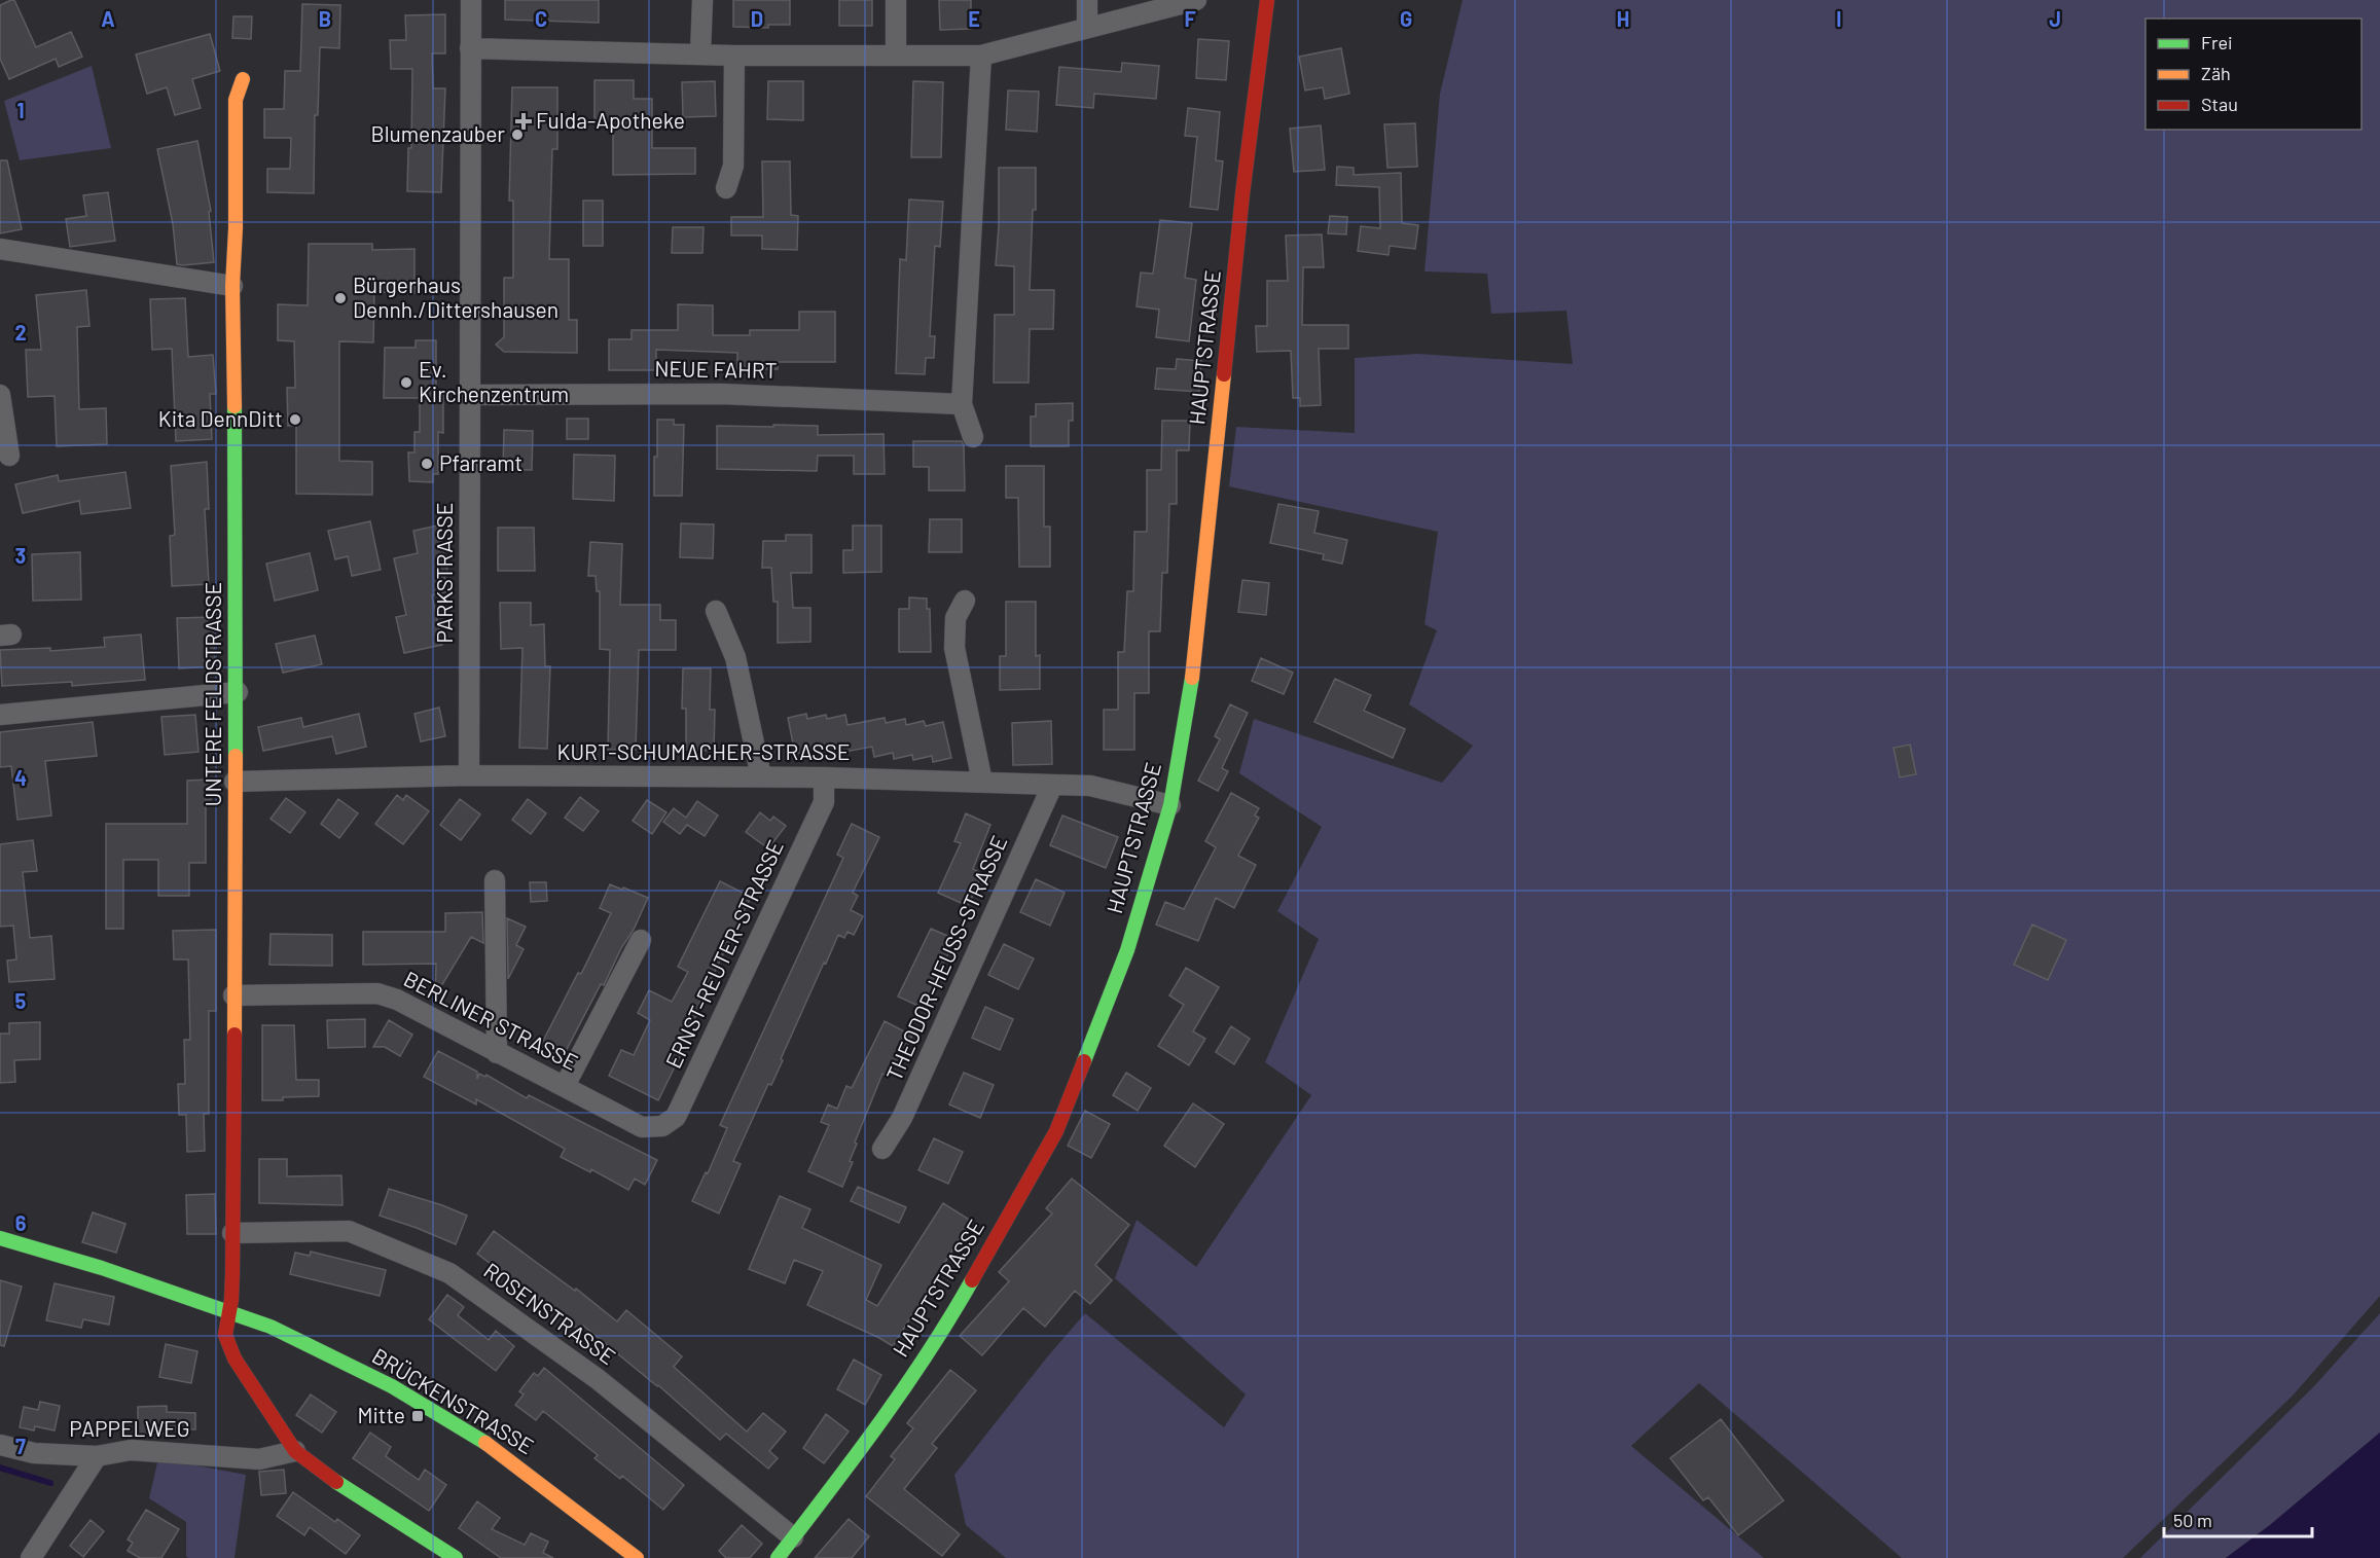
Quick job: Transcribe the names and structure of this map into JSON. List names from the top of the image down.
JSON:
{
  "streets": {
    "street": [
      "HAUPTSTRASSE",
      "NEUE FAHRT",
      "PARKSTRASSE",
      "UNTERE FELDSTRASSE",
      "KURT-SCHUMACHER-STRASSE",
      "ERNST-REUTER-STRASSE",
      "THEODOR-HEUSS-STRASSE",
      "BERLINER STRASSE",
      "ROSENSTRASSE",
      "BRÜCKENSTRASSE",
      "PAPPELWEG"
    ]
  },
  "crossings": [
    ["HAUPTSTRASSE", "KURT-SCHUMACHER-STRASSE"],
    ["HAUPTSTRASSE", "ROSENSTRASSE"],
    ["NEUE FAHRT", "PARKSTRASSE"],
    ["PARKSTRASSE", "KURT-SCHUMACHER-STRASSE"],
    ["UNTERE FELDSTRASSE", "KURT-SCHUMACHER-STRASSE"],
    ["UNTERE FELDSTRASSE", "BERLINER STRASSE"],
    ["UNTERE FELDSTRASSE", "ROSENSTRASSE"],
    ["UNTERE FELDSTRASSE", "BRÜCKENSTRASSE"],
    ["UNTERE FELDSTRASSE", "PAPPELWEG"],
    ["KURT-SCHUMACHER-STRASSE", "ERNST-REUTER-STRASSE"],
    ["KURT-SCHUMACHER-STRASSE", "THEODOR-HEUSS-STRASSE"],
    ["ERNST-REUTER-STRASSE", "BERLINER STRASSE"]
  ],
  "places": {
    "health": ["Fulda-Apotheke"],
    "other": [
      "Blumenzauber",
      "Bürgerhaus Dennh./Dittershausen",
      "Ev. Kirchenzentrum",
      "Kita DennDitt",
      "Pfarramt"
    ],
    "transit": ["Mitte"]
  },
  "legend": ["Frei", "Zäh", "Stau"],
  "scale_bar": "50 m",
  "grid": {
    "columns": [
      "A",
      "B",
      "C",
      "D",
      "E",
      "F",
      "G",
      "H",
      "I",
      "J"
    ],
    "rows": [
      "1",
      "2",
      "3",
      "4",
      "5",
      "6",
      "7"
    ]
  }
}
